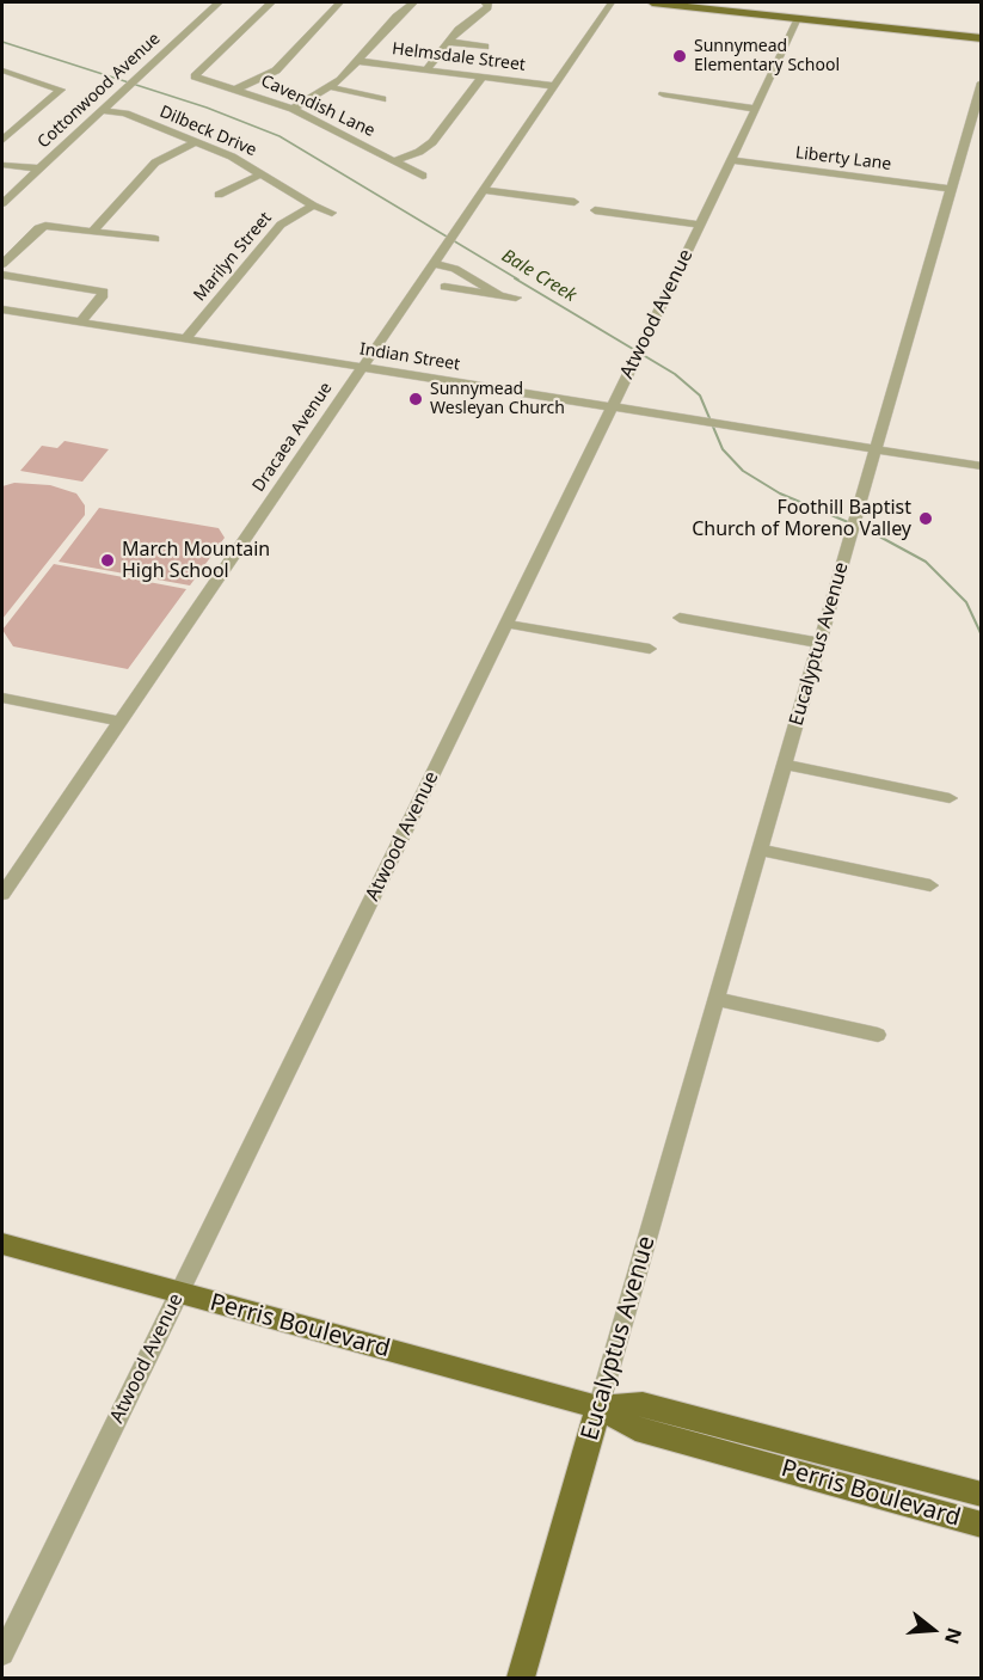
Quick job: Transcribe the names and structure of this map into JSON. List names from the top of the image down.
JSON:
{
  "streets": {
    "main road": ["Eucalyptus Avenue", "Perris Boulevard"],
    "street": [
      "Helmsdale Street",
      "Cottonwood Avenue",
      "Cavendish Lane",
      "Dilbeck Drive",
      "Liberty Lane",
      "Marilyn Street",
      "Atwood Avenue",
      "Indian Street",
      "Dracaea Avenue"
    ]
  },
  "crossings": [
    ["Helmsdale Street", "Dracaea Avenue"],
    ["Cottonwood Avenue", "Dilbeck Drive"],
    ["Dilbeck Drive", "Marilyn Street"],
    ["Liberty Lane", "Atwood Avenue"],
    ["Liberty Lane", "Eucalyptus Avenue"],
    ["Marilyn Street", "Indian Street"],
    ["Atwood Avenue", "Indian Street"],
    ["Atwood Avenue", "Perris Boulevard"],
    ["Indian Street", "Dracaea Avenue"],
    ["Indian Street", "Eucalyptus Avenue"],
    ["Eucalyptus Avenue", "Perris Boulevard"]
  ],
  "water": ["Bale Creek"],
  "places": [
    "Sunnymead Elementary School",
    "Sunnymead Wesleyan Church",
    "Foothill Baptist Church of Moreno Valley",
    "March Mountain High School"
  ],
  "north": "right"
}
